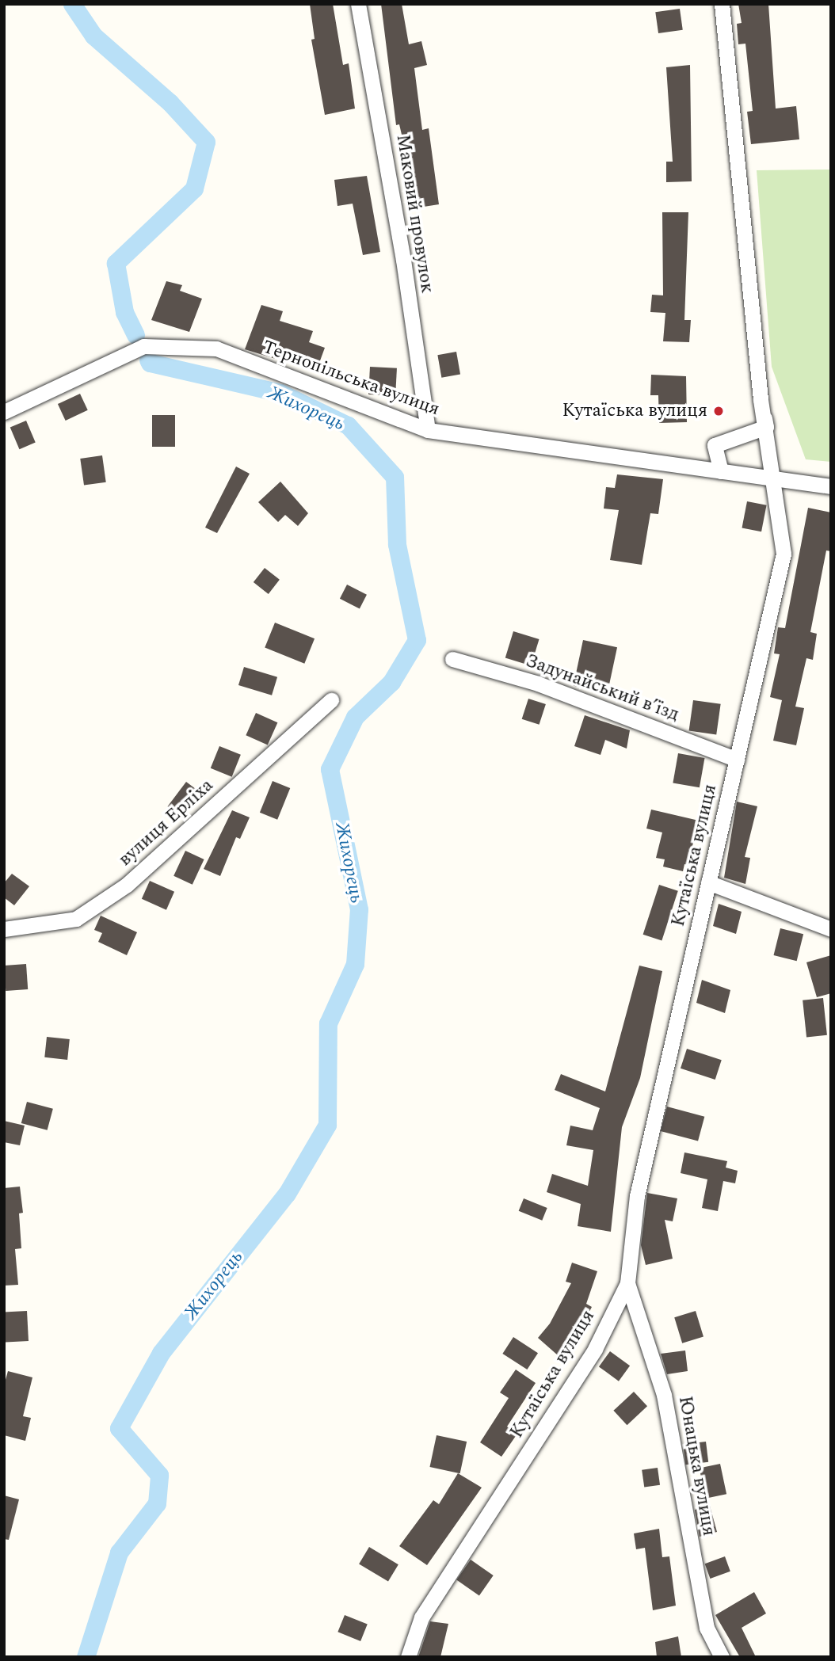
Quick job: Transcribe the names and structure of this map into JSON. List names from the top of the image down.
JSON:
{
  "streets": {
    "street": [
      "Маковий провулок",
      "Тернопільська вулиця",
      "Задунайський в’їзд",
      "вулиця Ерліха",
      "Кутаїська вулиця",
      "Юнацька вулиця"
    ]
  },
  "crossings": [
    ["Маковий провулок", "Тернопільська вулиця"],
    ["Тернопільська вулиця", "Кутаїська вулиця"],
    ["Задунайський в’їзд", "Кутаїська вулиця"],
    ["Кутаїська вулиця", "Юнацька вулиця"]
  ],
  "water": ["Жихорець"],
  "places": ["Кутаїська вулиця"]
}
